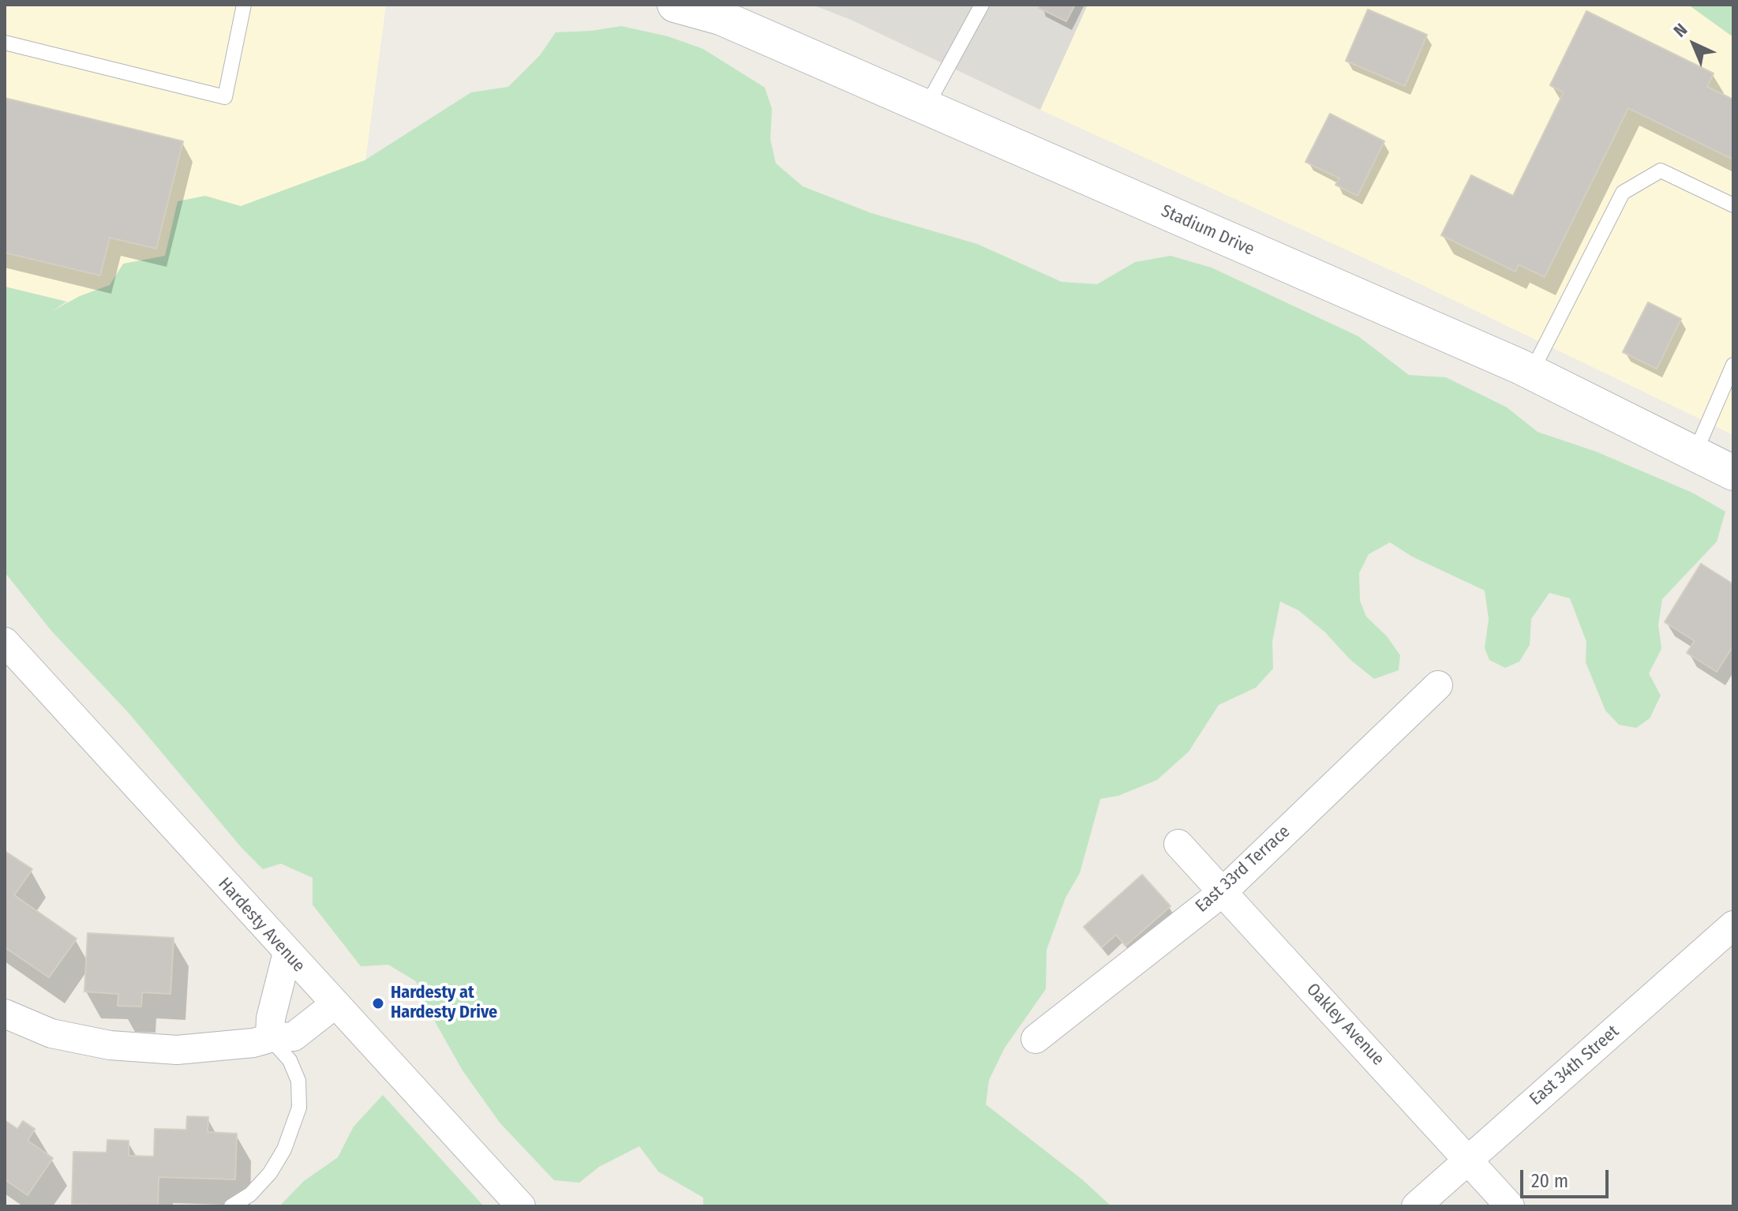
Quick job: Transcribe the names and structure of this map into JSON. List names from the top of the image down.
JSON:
{
  "streets": {
    "main road": ["Stadium Drive"],
    "street": [
      "East 33rd Terrace",
      "Hardesty Avenue",
      "Oakley Avenue",
      "East 34th Street"
    ]
  },
  "crossings": [
    ["East 33rd Terrace", "Oakley Avenue"],
    ["Oakley Avenue", "East 34th Street"]
  ],
  "places": ["Hardesty at Hardesty Drive"],
  "scale_bar": "20 m",
  "north": "top left"
}
